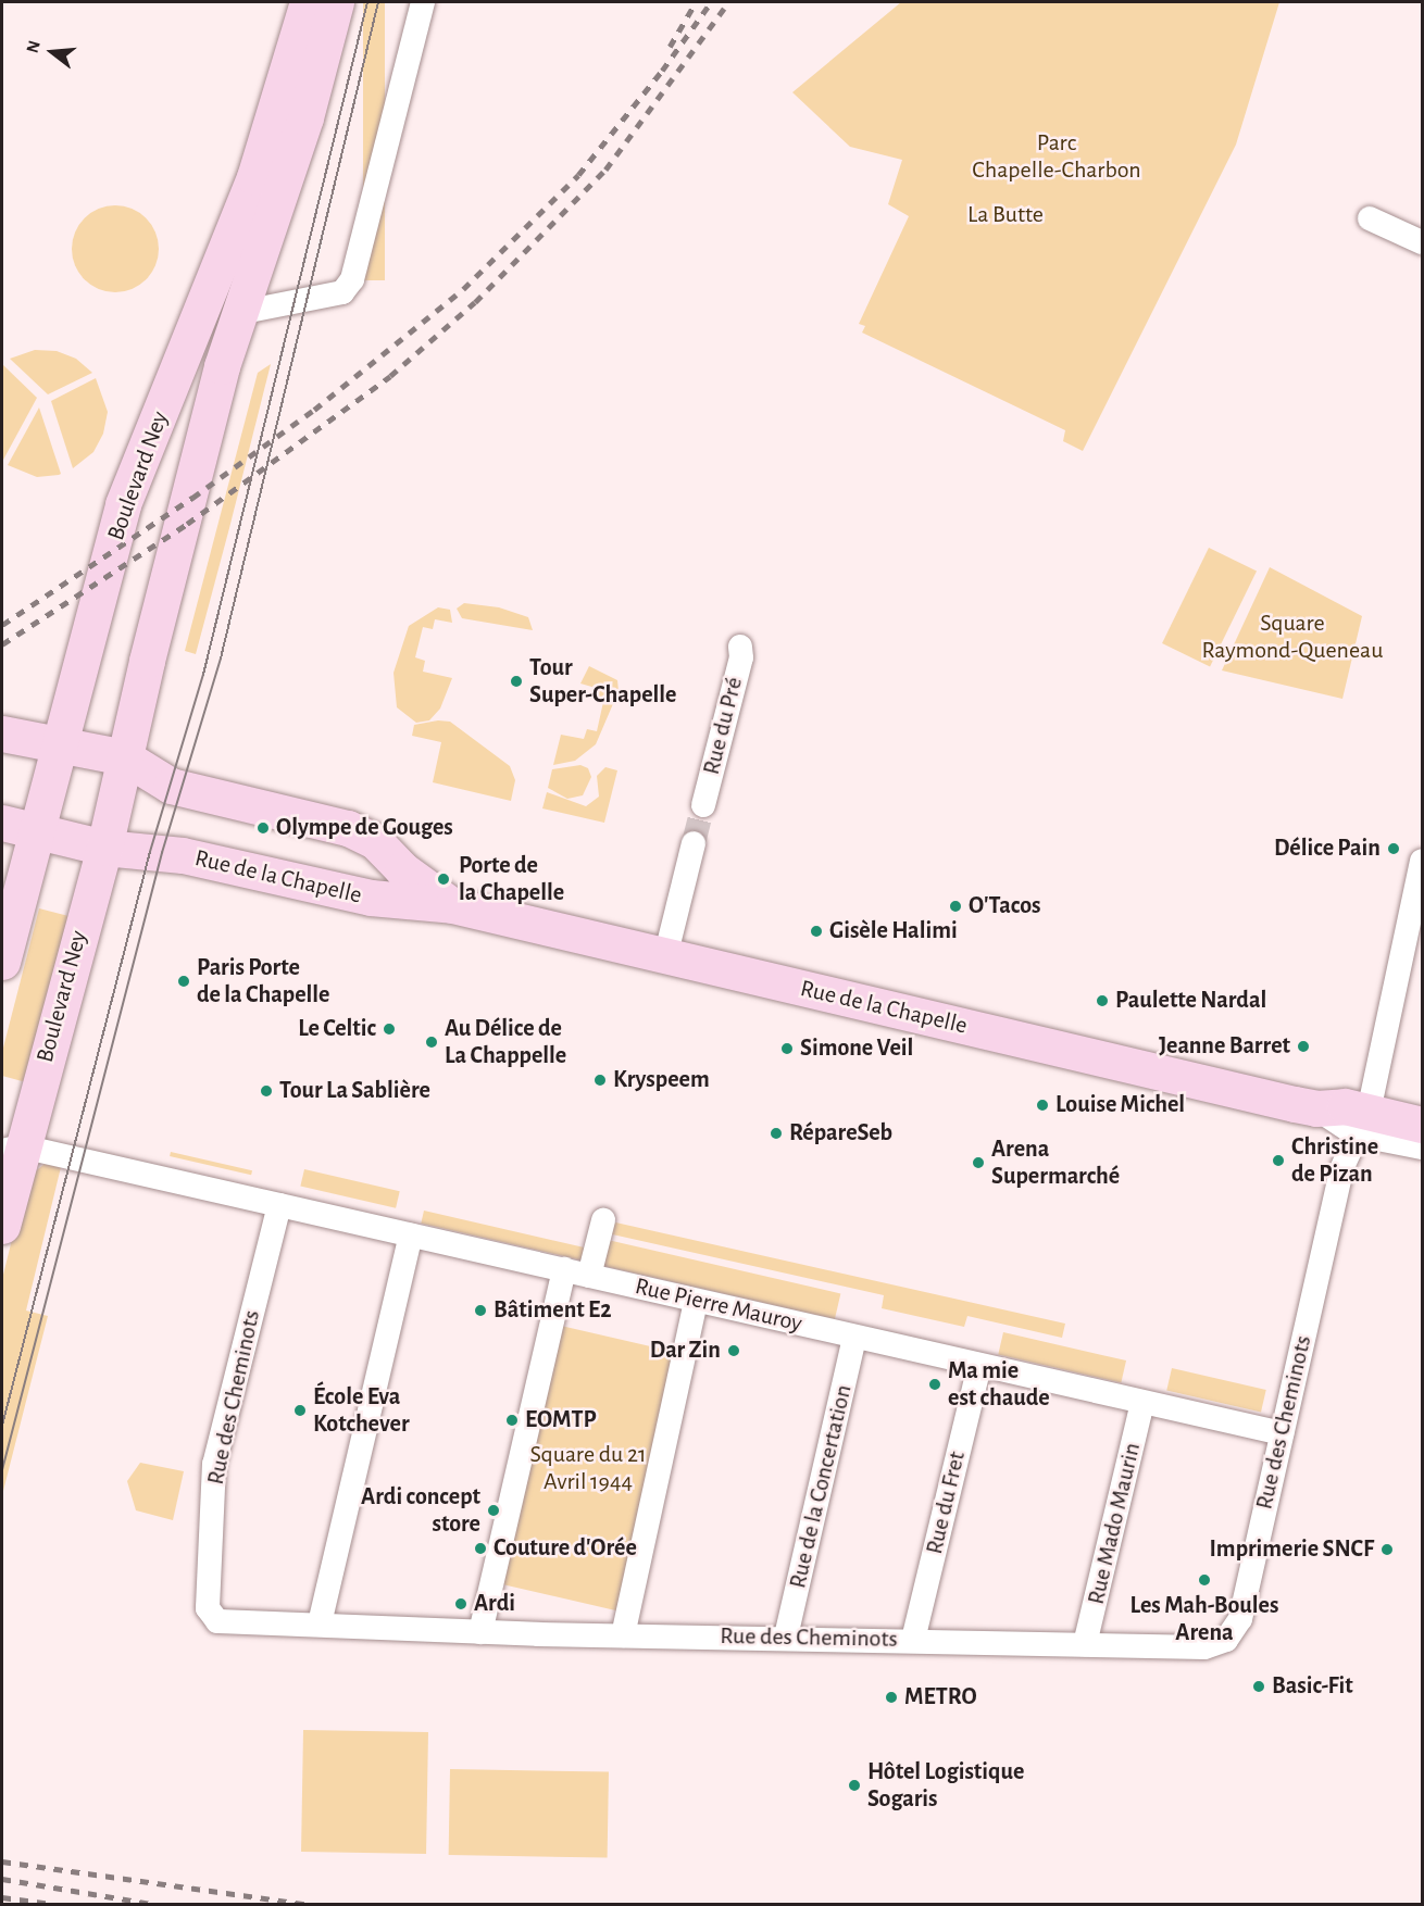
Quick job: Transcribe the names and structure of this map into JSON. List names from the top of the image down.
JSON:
{
  "streets": {
    "main road": ["Boulevard Ney", "Rue de la Chapelle"],
    "street": [
      "Rue du Pré",
      "Rue Pierre Mauroy",
      "Rue des Cheminots",
      "Rue de la Concertation",
      "Rue du Fret",
      "Rue Mado Maurin"
    ]
  },
  "crossings": [
    ["Boulevard Ney", "Rue de la Chapelle"],
    ["Boulevard Ney", "Rue Pierre Mauroy"],
    ["Rue de la Chapelle", "Rue des Cheminots"],
    ["Rue Pierre Mauroy", "Rue des Cheminots"],
    ["Rue Pierre Mauroy", "Rue de la Concertation"],
    ["Rue Pierre Mauroy", "Rue du Fret"],
    ["Rue Pierre Mauroy", "Rue Mado Maurin"],
    ["Rue des Cheminots", "Rue de la Concertation"],
    ["Rue des Cheminots", "Rue du Fret"],
    ["Rue des Cheminots", "Rue Mado Maurin"]
  ],
  "parks": [
    "Parc Chapelle-Charbon",
    "La Butte",
    "Square Raymond-Queneau",
    "Square du 21 Avril 1944"
  ],
  "places": [
    "Tour Super-Chapelle",
    "Olympe de Gouges",
    "Délice Pain",
    "Porte de la Chapelle",
    "O'Tacos",
    "Gisèle Halimi",
    "Paris Porte de la Chapelle",
    "Paulette Nardal",
    "Le Celtic",
    "Au Délice de La Chappelle",
    "Jeanne Barret",
    "Simone Veil",
    "Kryspeem",
    "Tour La Sablière",
    "Louise Michel",
    "RépareSeb",
    "Christine de Pizan",
    "Arena Supermarché",
    "Bâtiment E2",
    "Dar Zin",
    "Ma mie est chaude",
    "École Eva Kotchever",
    "EOMTP",
    "Ardi concept store",
    "Couture d'Orée",
    "Imprimerie SNCF",
    "Les Mah-Boules Arena",
    "Ardi",
    "Basic-Fit",
    "METRO",
    "Hôtel Logistique Sogaris"
  ],
  "north": "left"
}
